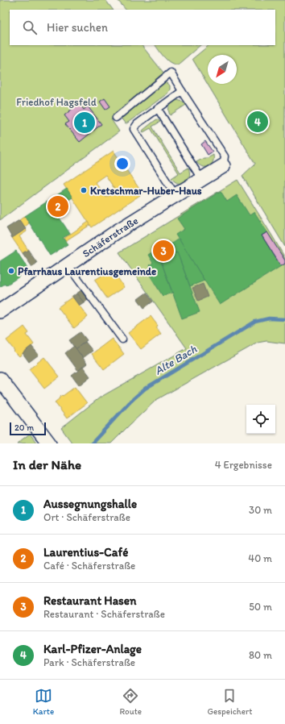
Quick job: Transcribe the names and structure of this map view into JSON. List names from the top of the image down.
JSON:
{
  "streets": {
    "street": ["Schäferstraße"]
  },
  "water": ["Alte Bach"],
  "parks": ["Friedhof Hagsfeld"],
  "places": ["Kretschmar-Huber-Haus", "Pfarrhaus Laurentiusgemeinde"],
  "scale_bar": "20 m",
  "north": "bottom left",
  "page": {
    "search": "Hier suchen",
    "pins": [
      "4",
      "1",
      "2",
      "3"
    ],
    "scale": "20 m",
    "heading": ["In der Nähe", "4 Ergebnisse"],
    "list": [
      {
        "mark": "1",
        "name": "Aussegnungshalle",
        "note": "Ort · Schäferstraße",
        "value": "30 m"
      },
      {
        "mark": "2",
        "name": "Laurentius-Café",
        "note": "Café · Schäferstraße",
        "value": "40 m"
      },
      {
        "mark": "3",
        "name": "Restaurant Hasen",
        "note": "Restaurant · Schäferstraße",
        "value": "50 m"
      },
      {
        "mark": "4",
        "name": "Karl-Pfizer-Anlage",
        "note": "Park · Schäferstraße",
        "value": "80 m"
      }
    ],
    "nav": ["Karte", "Route", "Gespeichert"]
  }
}
